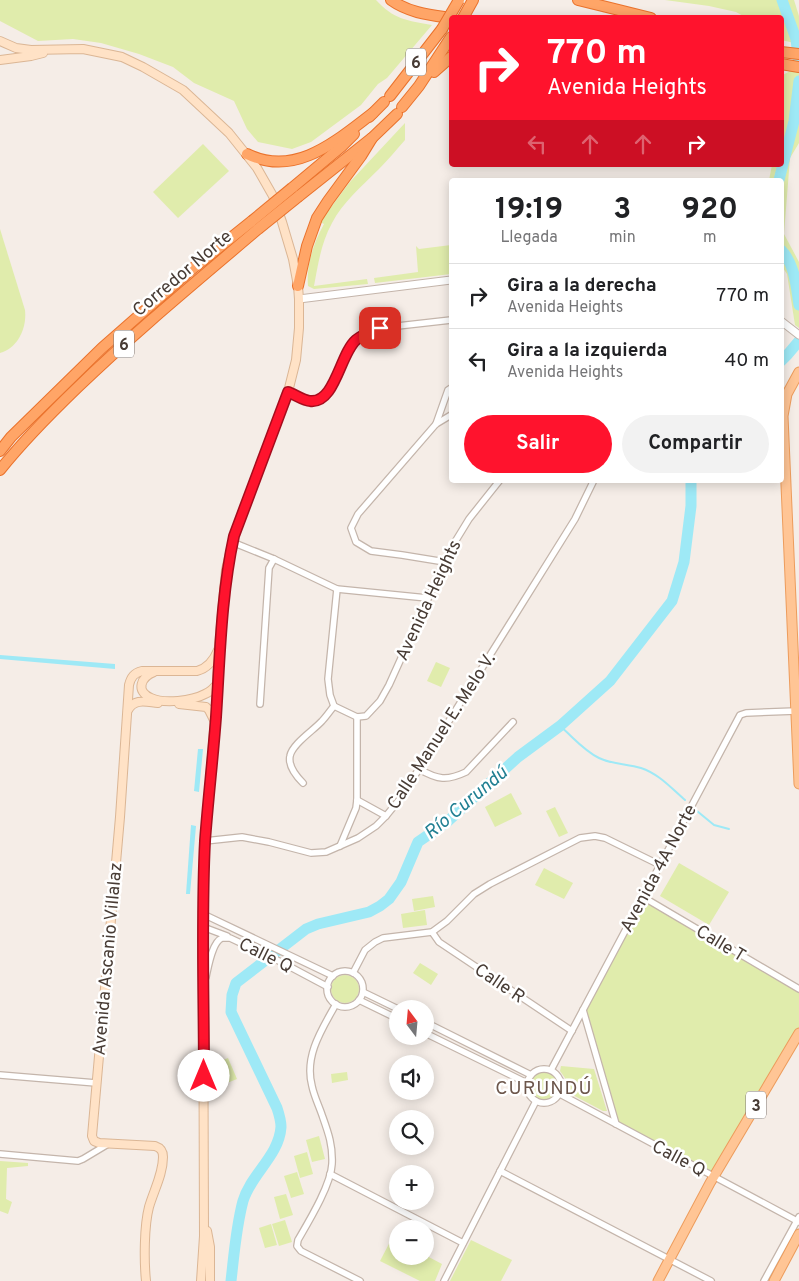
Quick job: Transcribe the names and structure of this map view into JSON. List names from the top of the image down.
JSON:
{
  "streets": {
    "highway": ["6", "Corredor Norte"],
    "main road": ["Avenida Ascanio Villalaz", "3"],
    "street": [
      "Avenida Heights",
      "Calle Manuel E. Melo V.",
      "Avenida 4A Norte",
      "Calle T",
      "Calle Q",
      "Calle R"
    ]
  },
  "crossings": [
    ["Calle Manuel E. Melo V.", "Avenida Ascanio Villalaz"],
    ["Avenida 4A Norte", "Calle T"],
    ["Avenida 4A Norte", "Calle Q"],
    ["Avenida 4A Norte", "Calle R"],
    ["Calle Q", "Avenida Ascanio Villalaz"],
    ["Calle Q", "3"]
  ],
  "districts": ["CURUNDÚ"],
  "water": ["Río Curundú"],
  "north": "top",
  "page": {
    "turn": ["770 m", "Avenida Heights"],
    "eta": [
      "19:19",
      "Llegada",
      "3",
      "min",
      "920",
      "m"
    ],
    "list": [
      {
        "name": "Gira a la derecha",
        "note": "Avenida Heights",
        "value": "770 m"
      },
      {
        "name": "Gira a la izquierda",
        "note": "Avenida Heights",
        "value": "40 m"
      }
    ],
    "buttons": ["Salir", "Compartir"],
    "map_buttons": ["+", "−"]
  }
}
